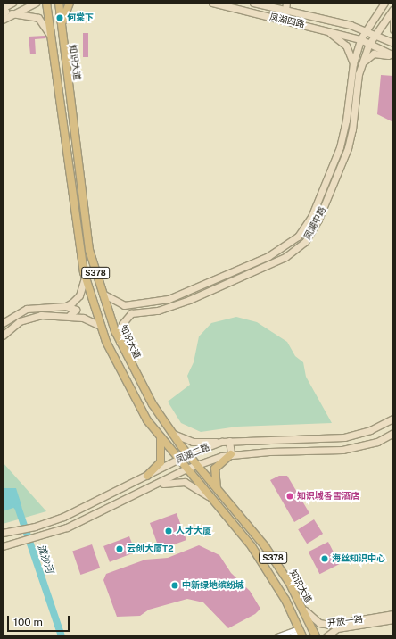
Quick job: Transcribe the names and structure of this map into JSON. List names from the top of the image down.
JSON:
{
  "streets": {
    "main road": ["知识大道", "S378"],
    "street": [
      "凤湖四路",
      "凤湖中路",
      "凤湖二路",
      "开放一路"
    ]
  },
  "crossings": [
    ["凤湖四路", "凤湖中路"],
    ["知识大道", "凤湖中路"],
    ["知识大道", "凤湖二路"],
    ["知识大道", "开放一路"],
    ["S378", "凤湖二路"]
  ],
  "water": ["流沙河"],
  "places": [
    "何棠下",
    "知识城香雪酒店",
    "人才大厦",
    "云创大厦T2",
    "海丝知识中心",
    "中新绿地缤纷城"
  ],
  "scale_bar": "100 m"
}
